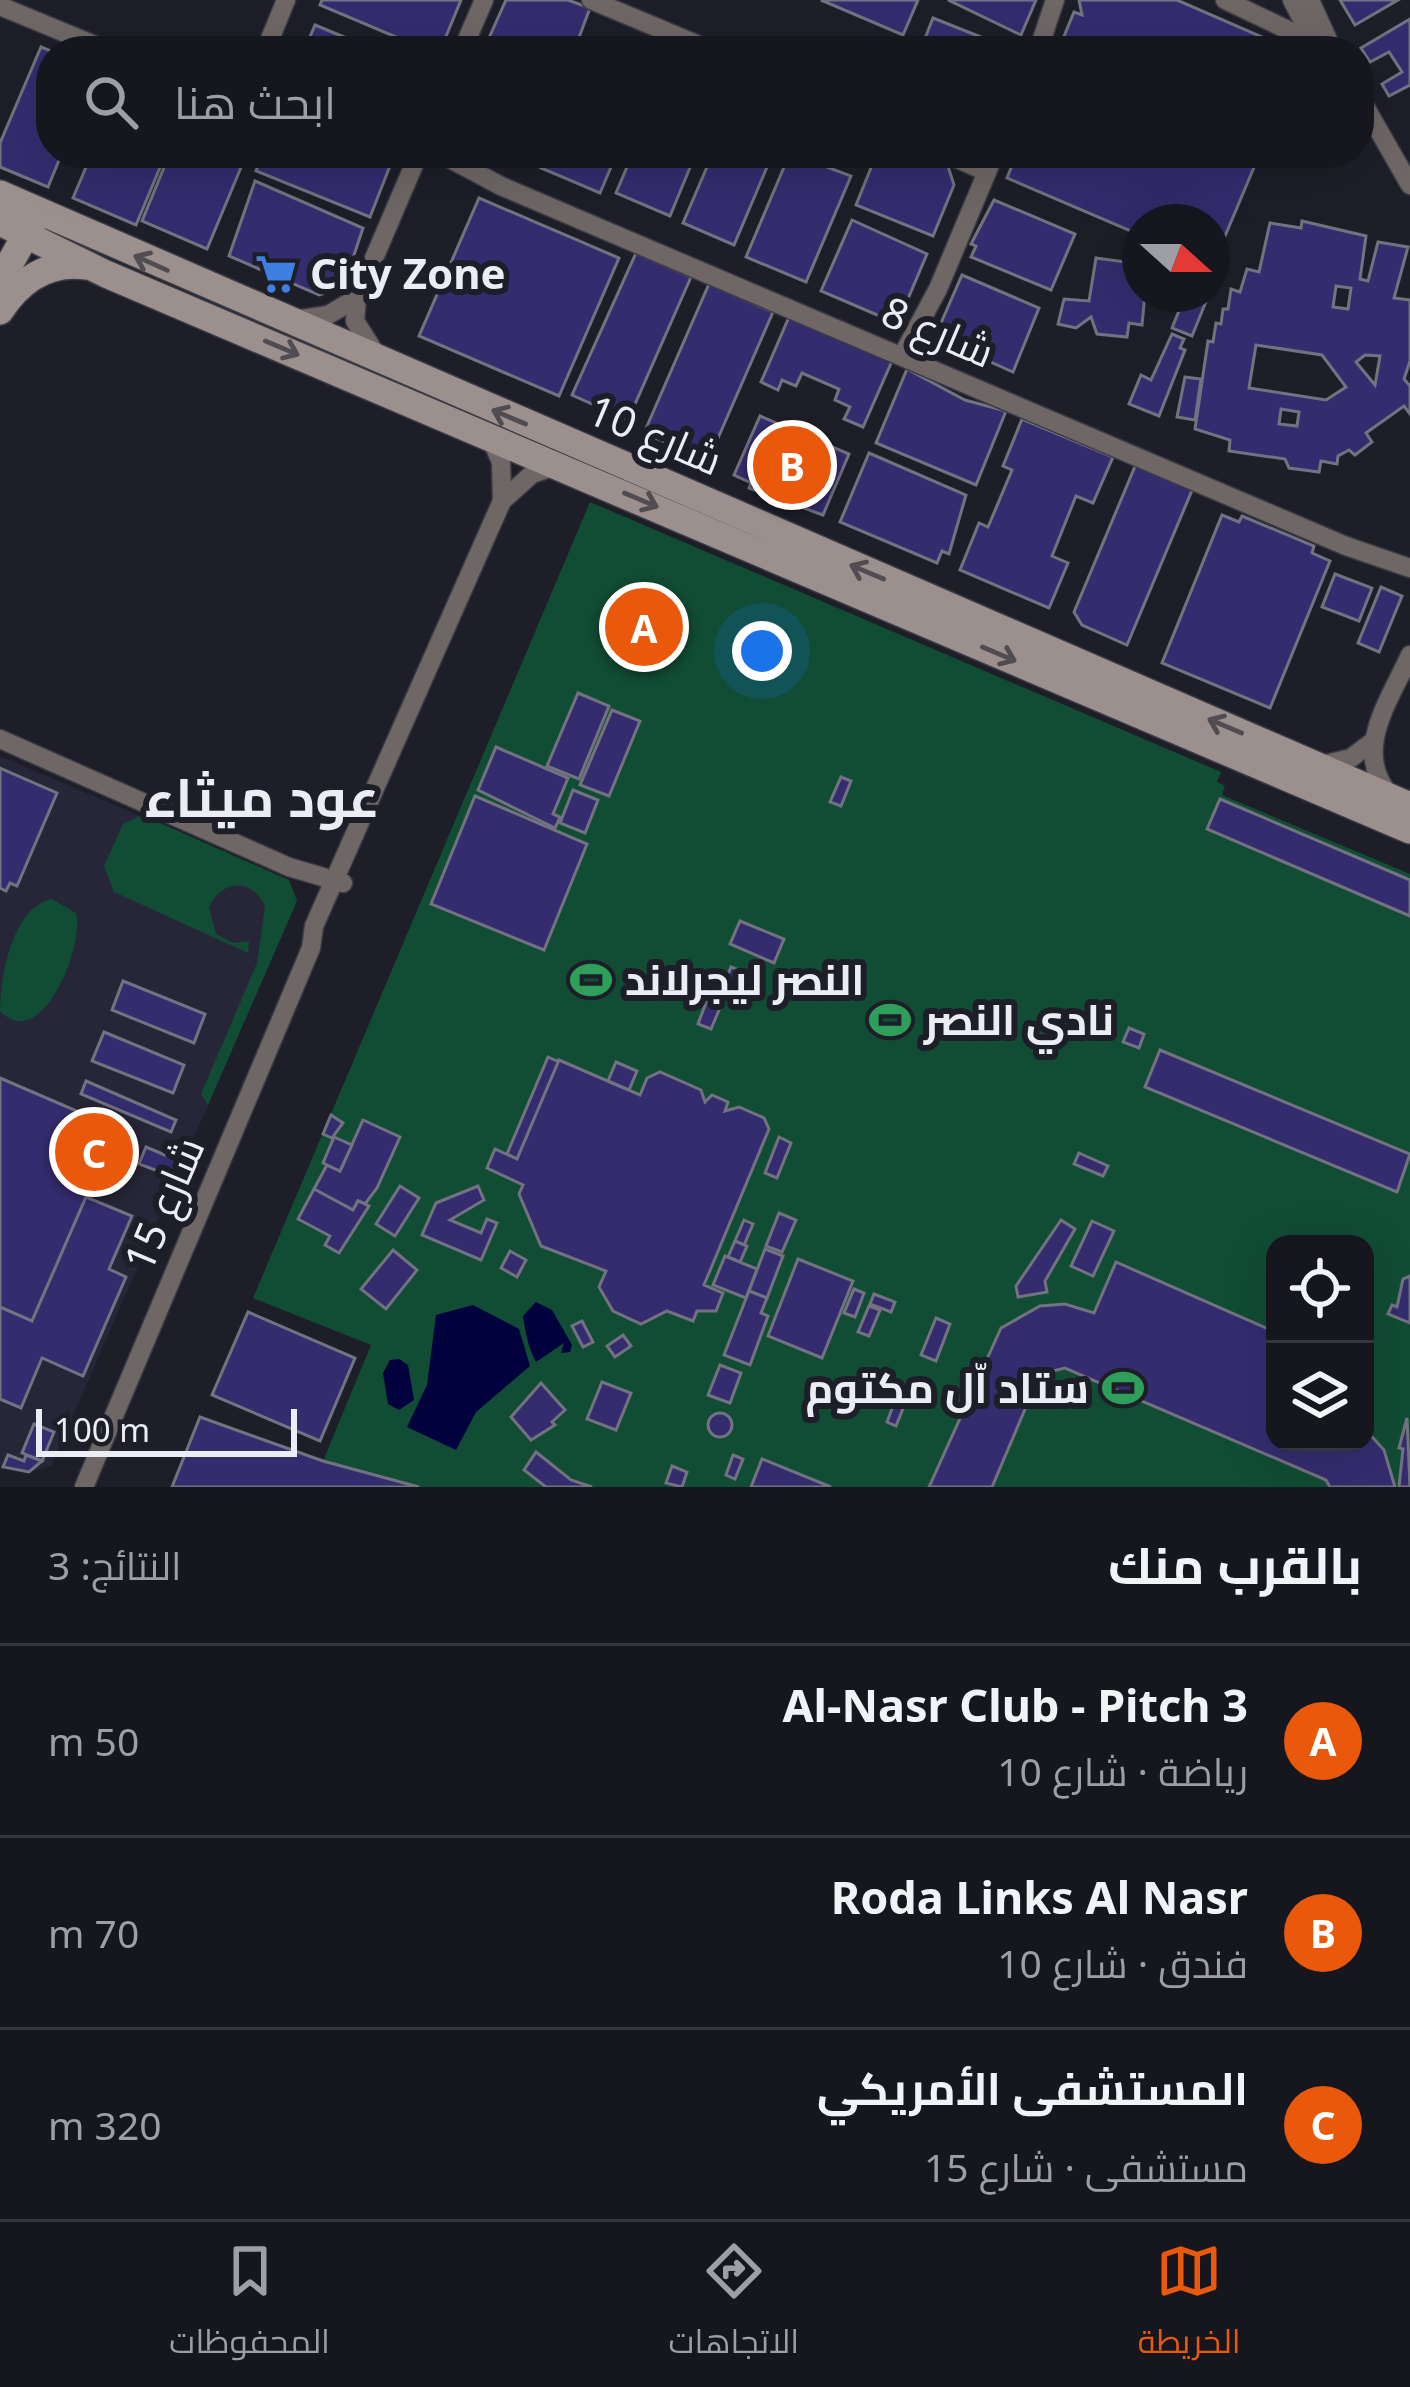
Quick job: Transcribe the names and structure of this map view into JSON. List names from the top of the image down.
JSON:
{
  "streets": {
    "main road": ["شارع 10"],
    "street": ["شارع 8", "شارع 15"]
  },
  "districts": ["عود ميثاء"],
  "places": {
    "supermarket": ["City Zone"],
    "sports": ["النصر ليجرلاند", "نادي النصر", "ستاد اّل مكتوم"]
  },
  "scale_bar": "100 m",
  "north": "right",
  "page": {
    "search": "ابحث هنا",
    "pins": ["B", "A", "C"],
    "scale": "100 m",
    "heading": ["بالقرب منك", "النتائج: 3"],
    "list": [
      {
        "mark": "A",
        "name": "Al-Nasr Club - Pitch 3",
        "note": "رياضة · شارع 10",
        "value": "50 m"
      },
      {
        "mark": "B",
        "name": "Roda Links Al Nasr",
        "note": "فندق · شارع 10",
        "value": "70 m"
      },
      {
        "mark": "C",
        "name": "المستشفى الأمريكي",
        "note": "مستشفى · شارع 15",
        "value": "320 m"
      }
    ],
    "nav": ["الخريطة", "الاتجاهات", "المحفوظات"]
  }
}
